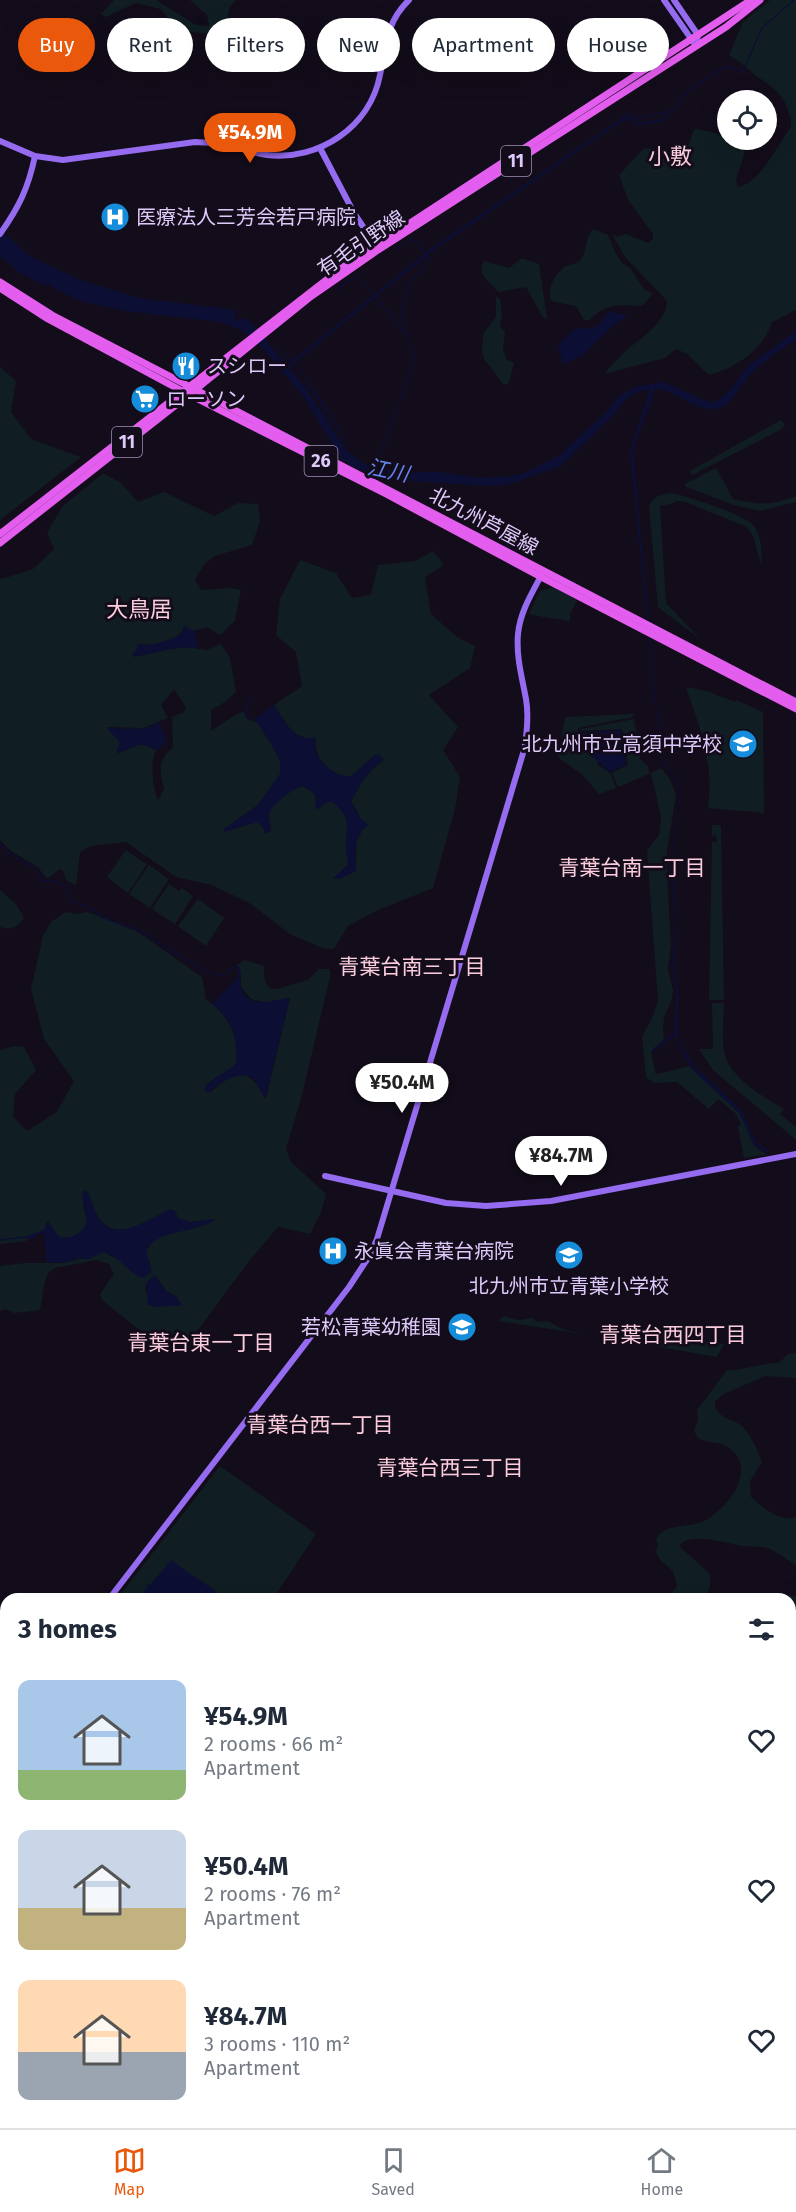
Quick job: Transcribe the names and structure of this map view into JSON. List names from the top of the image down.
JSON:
{
  "streets": {
    "main road": [
      "11",
      "有毛引野線",
      "26",
      "北九州芦屋線"
    ]
  },
  "crossings": [
    ["有毛引野線", "北九州芦屋線"]
  ],
  "districts": [
    "小敷",
    "大鳥居",
    "青葉台南一丁目",
    "青葉台南三丁目",
    "青葉台西四丁目",
    "青葉台東一丁目",
    "青葉台西一丁目",
    "青葉台西三丁目"
  ],
  "water": ["江川"],
  "places": {
    "hospital": ["医療法人三芳会若戸病院", "永眞会青葉台病院"],
    "restaurant": ["スシロー"],
    "supermarket": ["ローソン"],
    "school or university": ["北九州市立高須中学校", "北九州市立青葉小学校", "若松青葉幼稚園"]
  },
  "page": {
    "chip": [
      "Buy",
      "Rent",
      "Filters",
      "New",
      "Apartment",
      "House"
    ],
    "price": ["¥54.9M", "¥50.4M", "¥84.7M"],
    "heading": "3 homes",
    "list": [
      {
        "name": "¥54.9M",
        "note": "2 rooms · 66 m² · Apartment"
      },
      {
        "name": "¥50.4M",
        "note": "2 rooms · 76 m² · Apartment"
      },
      {
        "name": "¥84.7M",
        "note": "3 rooms · 110 m² · Apartment"
      }
    ],
    "tabs": ["Map", "Saved", "Home"]
  }
}
